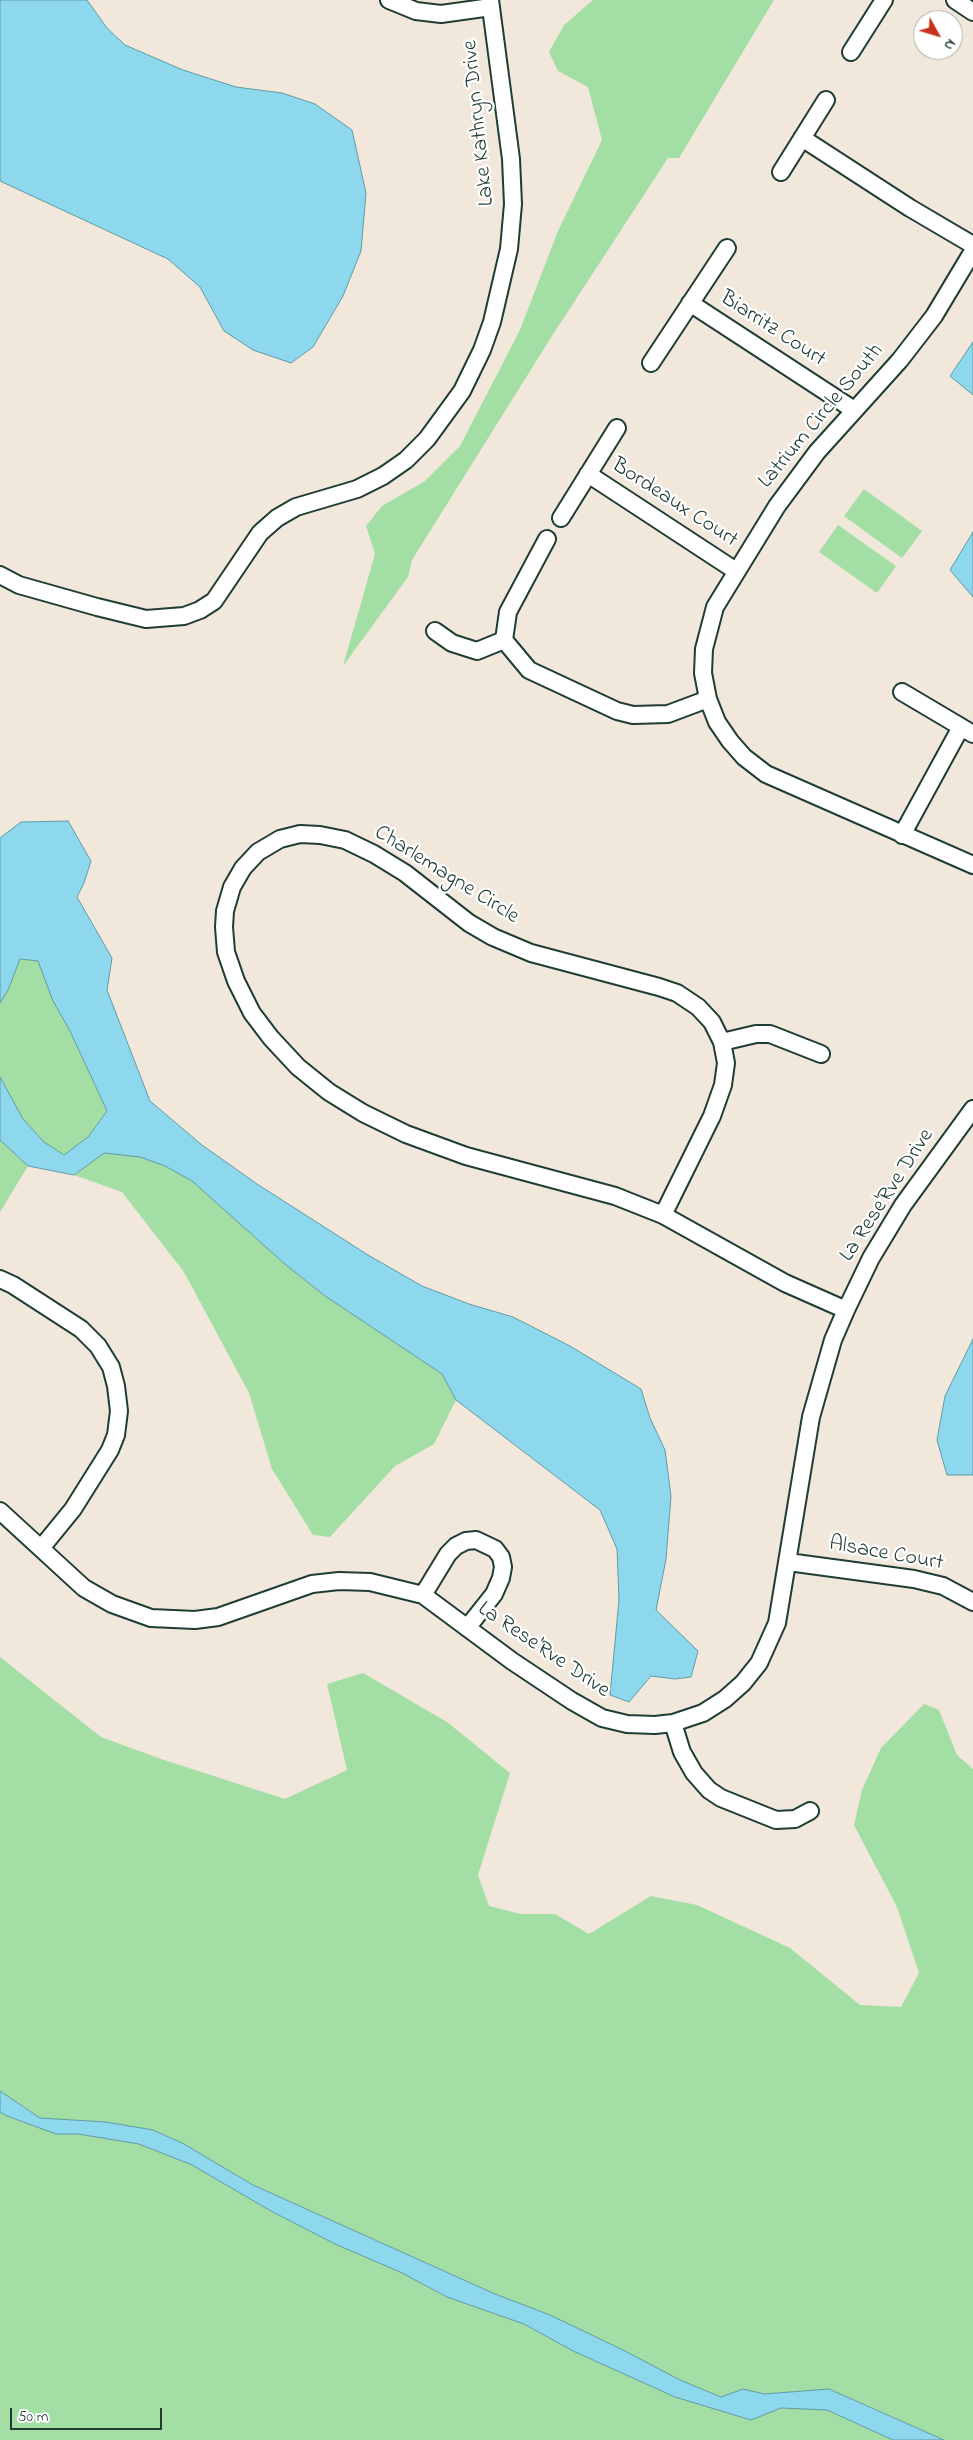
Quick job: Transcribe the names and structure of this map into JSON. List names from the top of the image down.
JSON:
{
  "streets": {
    "street": [
      "Lake Kathryn Drive",
      "Biarritz Court",
      "Latrium Circle South",
      "Bordeaux Court",
      "Charlemagne Circle",
      "La Rese'Rve Drive",
      "Alsace Court"
    ]
  },
  "crossings": [
    ["Biarritz Court", "Latrium Circle South"],
    ["Latrium Circle South", "Bordeaux Court"],
    ["Charlemagne Circle", "La Rese'Rve Drive"],
    ["La Rese'Rve Drive", "Alsace Court"]
  ],
  "scale_bar": "50 m",
  "north": "bottom right"
}
